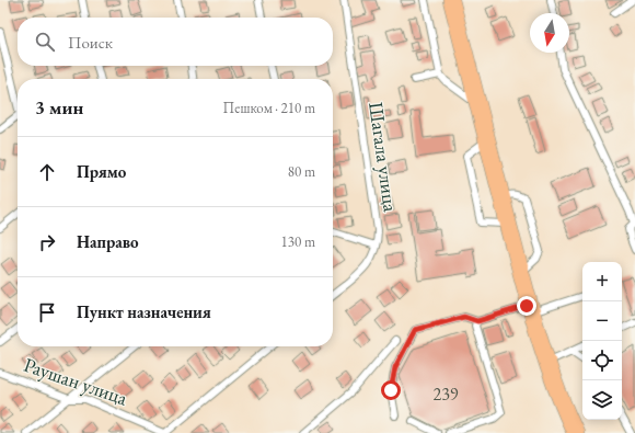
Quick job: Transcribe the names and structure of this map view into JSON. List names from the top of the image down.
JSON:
{
  "streets": {
    "street": ["Шагала улица", "Раушан улица"]
  },
  "house_numbers": ["239"],
  "north": "bottom",
  "page": {
    "search": "Поиск",
    "heading": ["3 мин", "Пешком · 210 m"],
    "list": [
      ["Прямо", "80 m"],
      ["Направо", "130 m"],
      "Пункт назначения"
    ],
    "map_buttons": ["+", "−"]
  }
}
